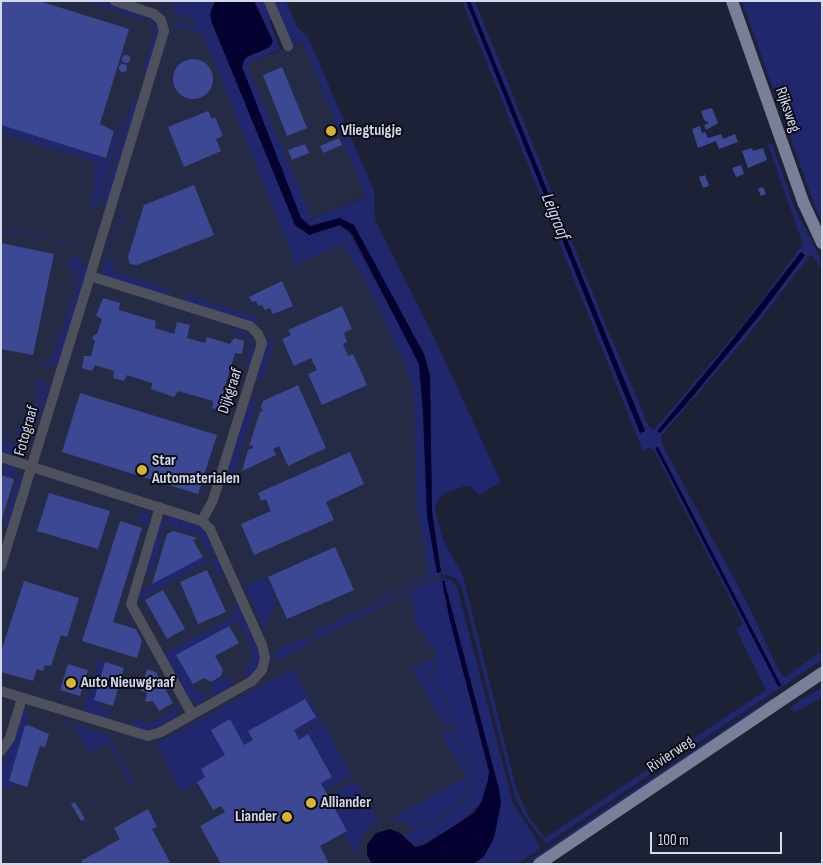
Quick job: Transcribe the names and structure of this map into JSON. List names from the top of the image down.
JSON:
{
  "streets": {
    "main road": ["Rijksweg", "Rivierweg"],
    "street": ["Dijkgraaf", "Fotograaf"]
  },
  "crossings": [
    ["Dijkgraaf", "Fotograaf"]
  ],
  "water": ["Leigraaf"],
  "places": [
    "Vliegtuigje",
    "Star Automaterialen",
    "Auto Nieuwgraaf",
    "Alliander",
    "Liander"
  ],
  "scale_bar": "100 m"
}
